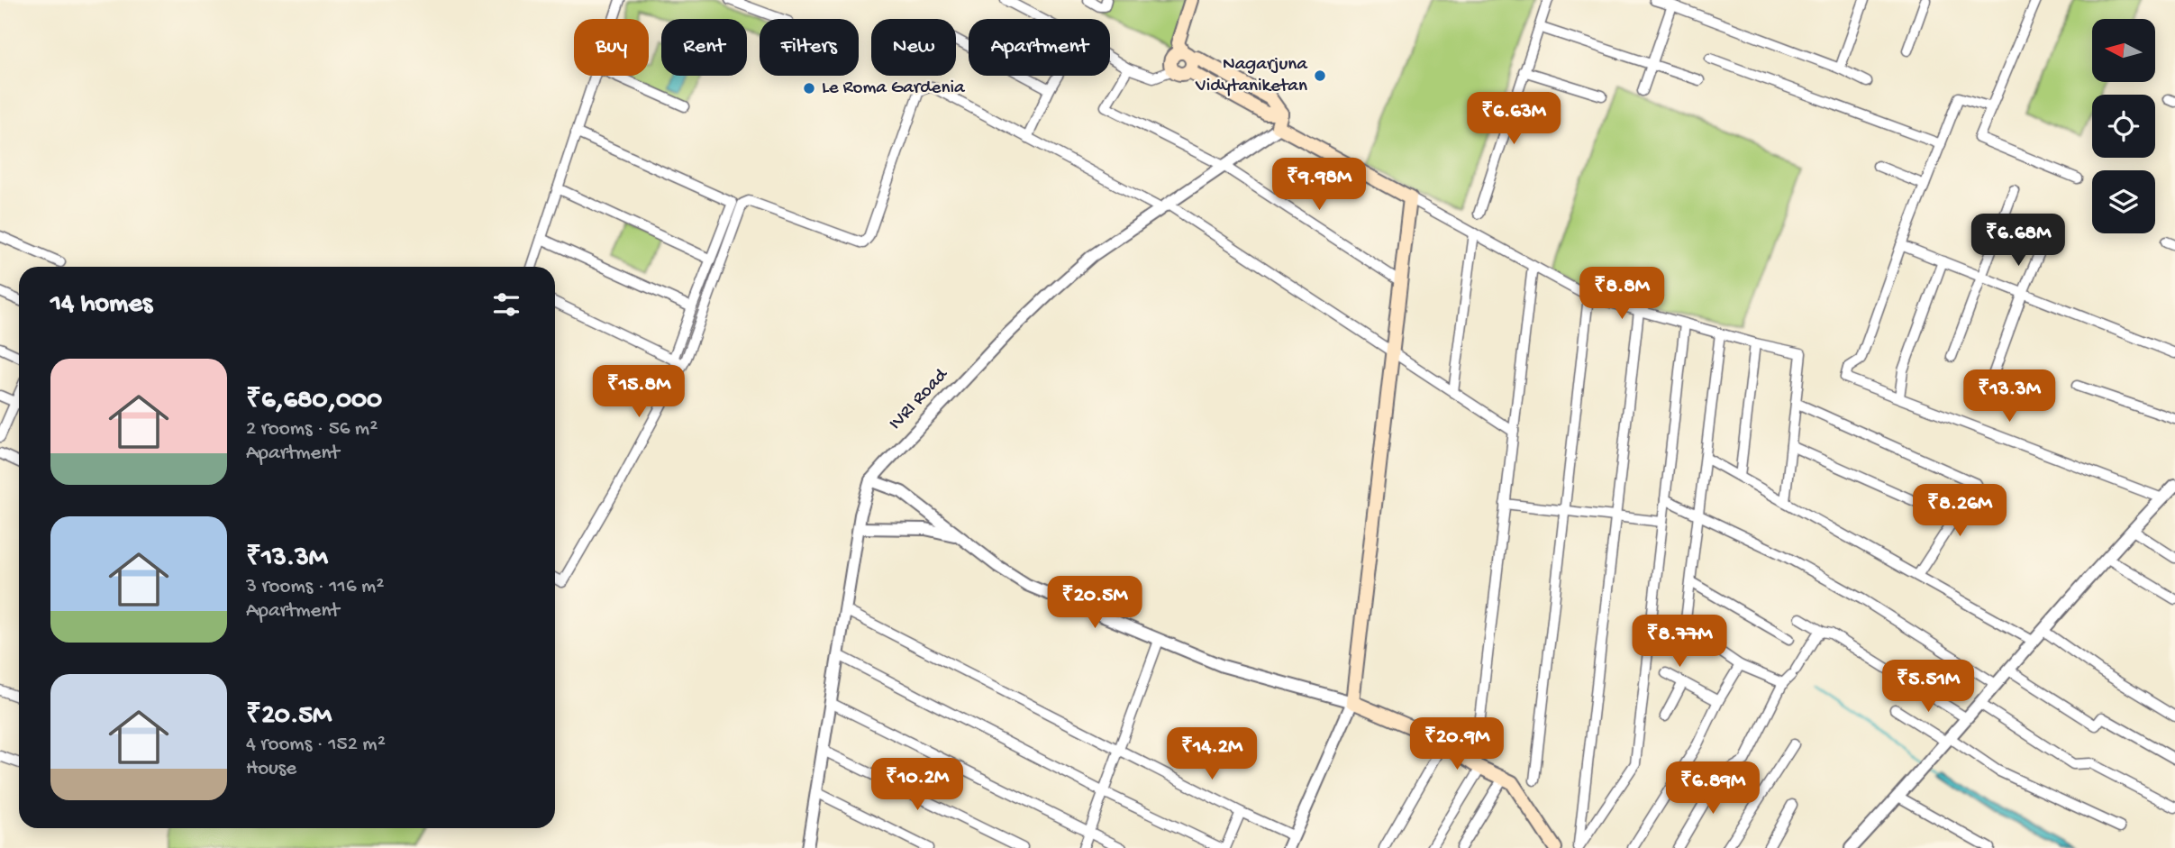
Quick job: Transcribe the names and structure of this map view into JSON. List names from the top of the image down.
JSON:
{
  "streets": {
    "street": ["IVRI Road"]
  },
  "places": ["Nagarjuna Vidytaniketan", "Le Roma Gardenia"],
  "north": "left",
  "page": {
    "chip": [
      "Buy",
      "Rent",
      "Filters",
      "New",
      "Apartment"
    ],
    "price": [
      "₹6.63M",
      "₹9.98M",
      "₹6.68M",
      "₹8.8M",
      "₹15.8M",
      "₹13.3M",
      "₹8.26M",
      "₹20.5M",
      "₹8.77M",
      "₹5.51M",
      "₹20.9M",
      "₹14.2M",
      "₹10.2M",
      "₹6.89M"
    ],
    "heading": "14 homes",
    "list": [
      {
        "name": "₹6,680,000",
        "note": "2 rooms · 56 m² · Apartment"
      },
      {
        "name": "₹13.3M",
        "note": "3 rooms · 116 m² · Apartment"
      },
      {
        "name": "₹20.5M",
        "note": "4 rooms · 152 m² · House"
      }
    ]
  }
}
